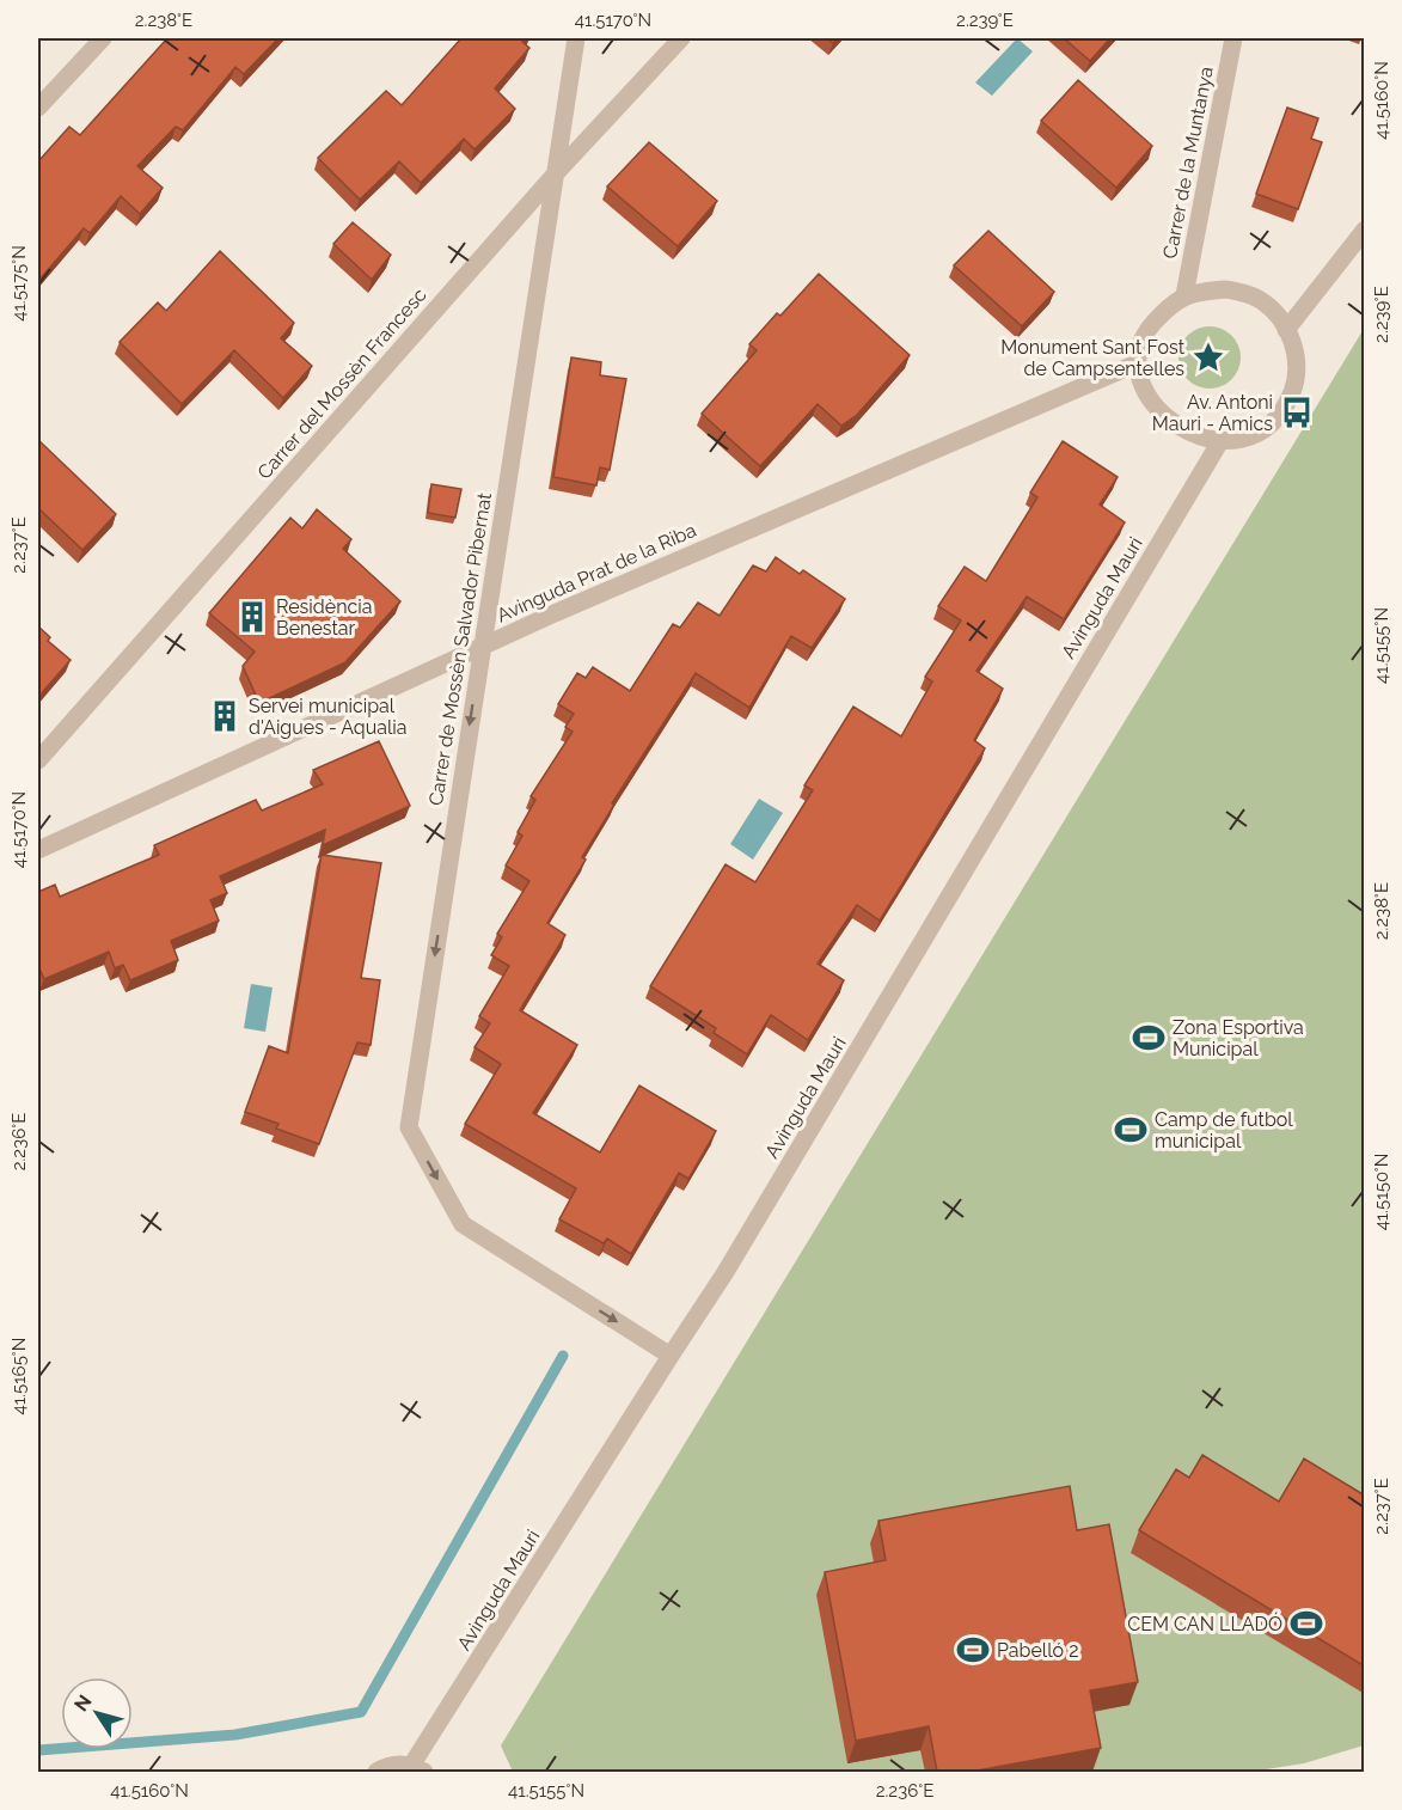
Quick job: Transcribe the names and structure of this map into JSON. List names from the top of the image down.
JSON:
{
  "streets": {
    "street": [
      "Carrer de la Muntanya",
      "Carrer del Mossèn Francesc",
      "Avinguda Prat de la Riba",
      "Avinguda Mauri",
      "Carrer de Mossèn Salvador Pibernat"
    ]
  },
  "crossings": [
    ["Carrer de la Muntanya", "Avinguda Prat de la Riba"],
    ["Carrer de la Muntanya", "Avinguda Mauri"],
    ["Carrer del Mossèn Francesc", "Carrer de Mossèn Salvador Pibernat"],
    ["Avinguda Prat de la Riba", "Avinguda Mauri"],
    ["Avinguda Prat de la Riba", "Carrer de Mossèn Salvador Pibernat"],
    ["Avinguda Mauri", "Carrer de Mossèn Salvador Pibernat"]
  ],
  "one_way": ["Carrer de Mossèn Salvador Pibernat"],
  "places": {
    "place": ["Monument Sant Fost de Campsentelles"],
    "bus stop": ["Av. Antoni Mauri - Amics"],
    "building": ["Residència Benestar", "Servei municipal d'Aigues - Aqualia"],
    "sports": [
      "Zona Esportiva Municipal",
      "Camp de futbol municipal",
      "CEM CAN LLADÓ",
      "Pabelló 2"
    ]
  },
  "north": "top left",
  "coordinates": [
    "2.238°E",
    "41.5170°N",
    "2.239°E",
    "41.5160°N",
    "41.5175°N",
    "2.237°E",
    "41.5155°N",
    "2.236°E",
    "41.5150°N",
    "41.5165°N"
  ]
}
